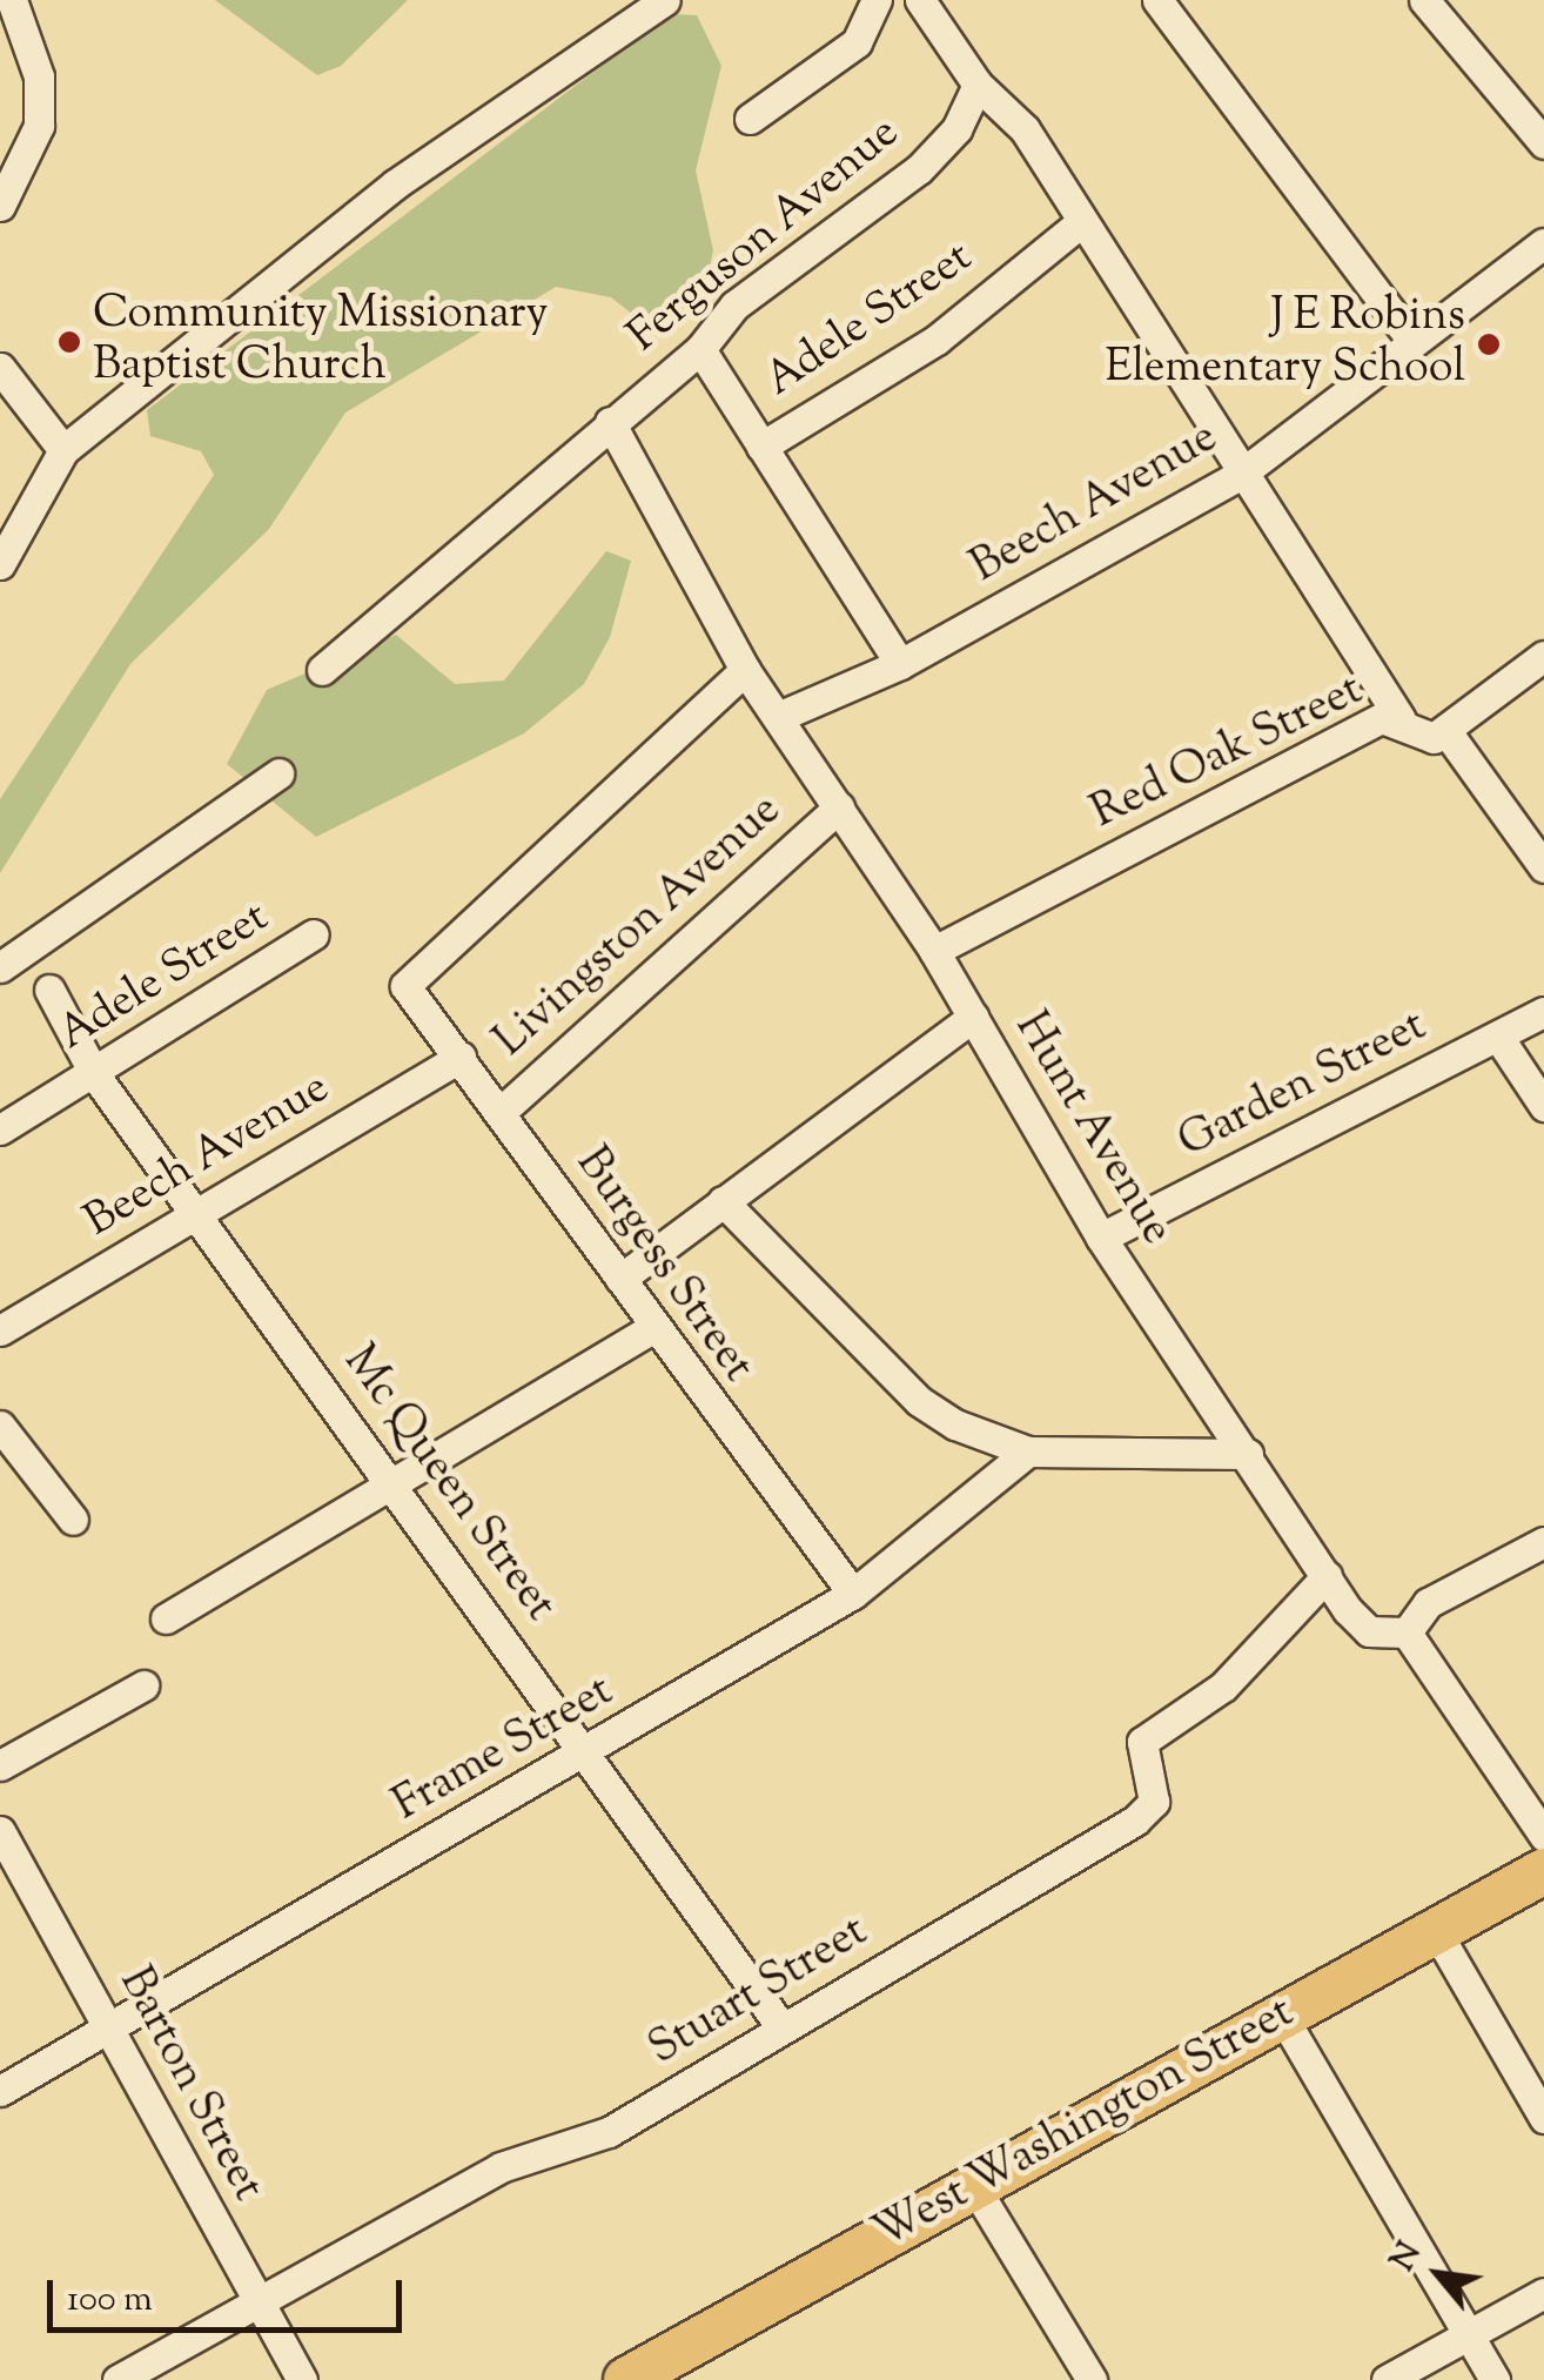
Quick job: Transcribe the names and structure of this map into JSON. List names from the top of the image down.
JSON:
{
  "streets": {
    "main road": ["West Washington Street"],
    "street": [
      "Ferguson Avenue",
      "Adele Street",
      "Beech Avenue",
      "Red Oak Street",
      "Livingston Avenue",
      "Garden Street",
      "Hunt Avenue",
      "Burgess Street",
      "Mc Queen Street",
      "Frame Street",
      "Stuart Street",
      "Barton Street"
    ]
  },
  "crossings": [
    ["Ferguson Avenue", "Hunt Avenue"],
    ["Adele Street", "Mc Queen Street"],
    ["Beech Avenue", "Hunt Avenue"],
    ["Beech Avenue", "Burgess Street"],
    ["Beech Avenue", "Mc Queen Street"],
    ["Red Oak Street", "Hunt Avenue"],
    ["Livingston Avenue", "Hunt Avenue"],
    ["Livingston Avenue", "Burgess Street"],
    ["Garden Street", "Hunt Avenue"],
    ["Hunt Avenue", "Burgess Street"],
    ["Hunt Avenue", "Stuart Street"],
    ["Burgess Street", "Frame Street"],
    ["Mc Queen Street", "Frame Street"],
    ["Mc Queen Street", "Stuart Street"],
    ["Frame Street", "Barton Street"],
    ["Stuart Street", "Barton Street"]
  ],
  "places": ["Community Missionary Baptist Church", "J E Robins Elementary School"],
  "scale_bar": "100 m",
  "north": "top left"
}
